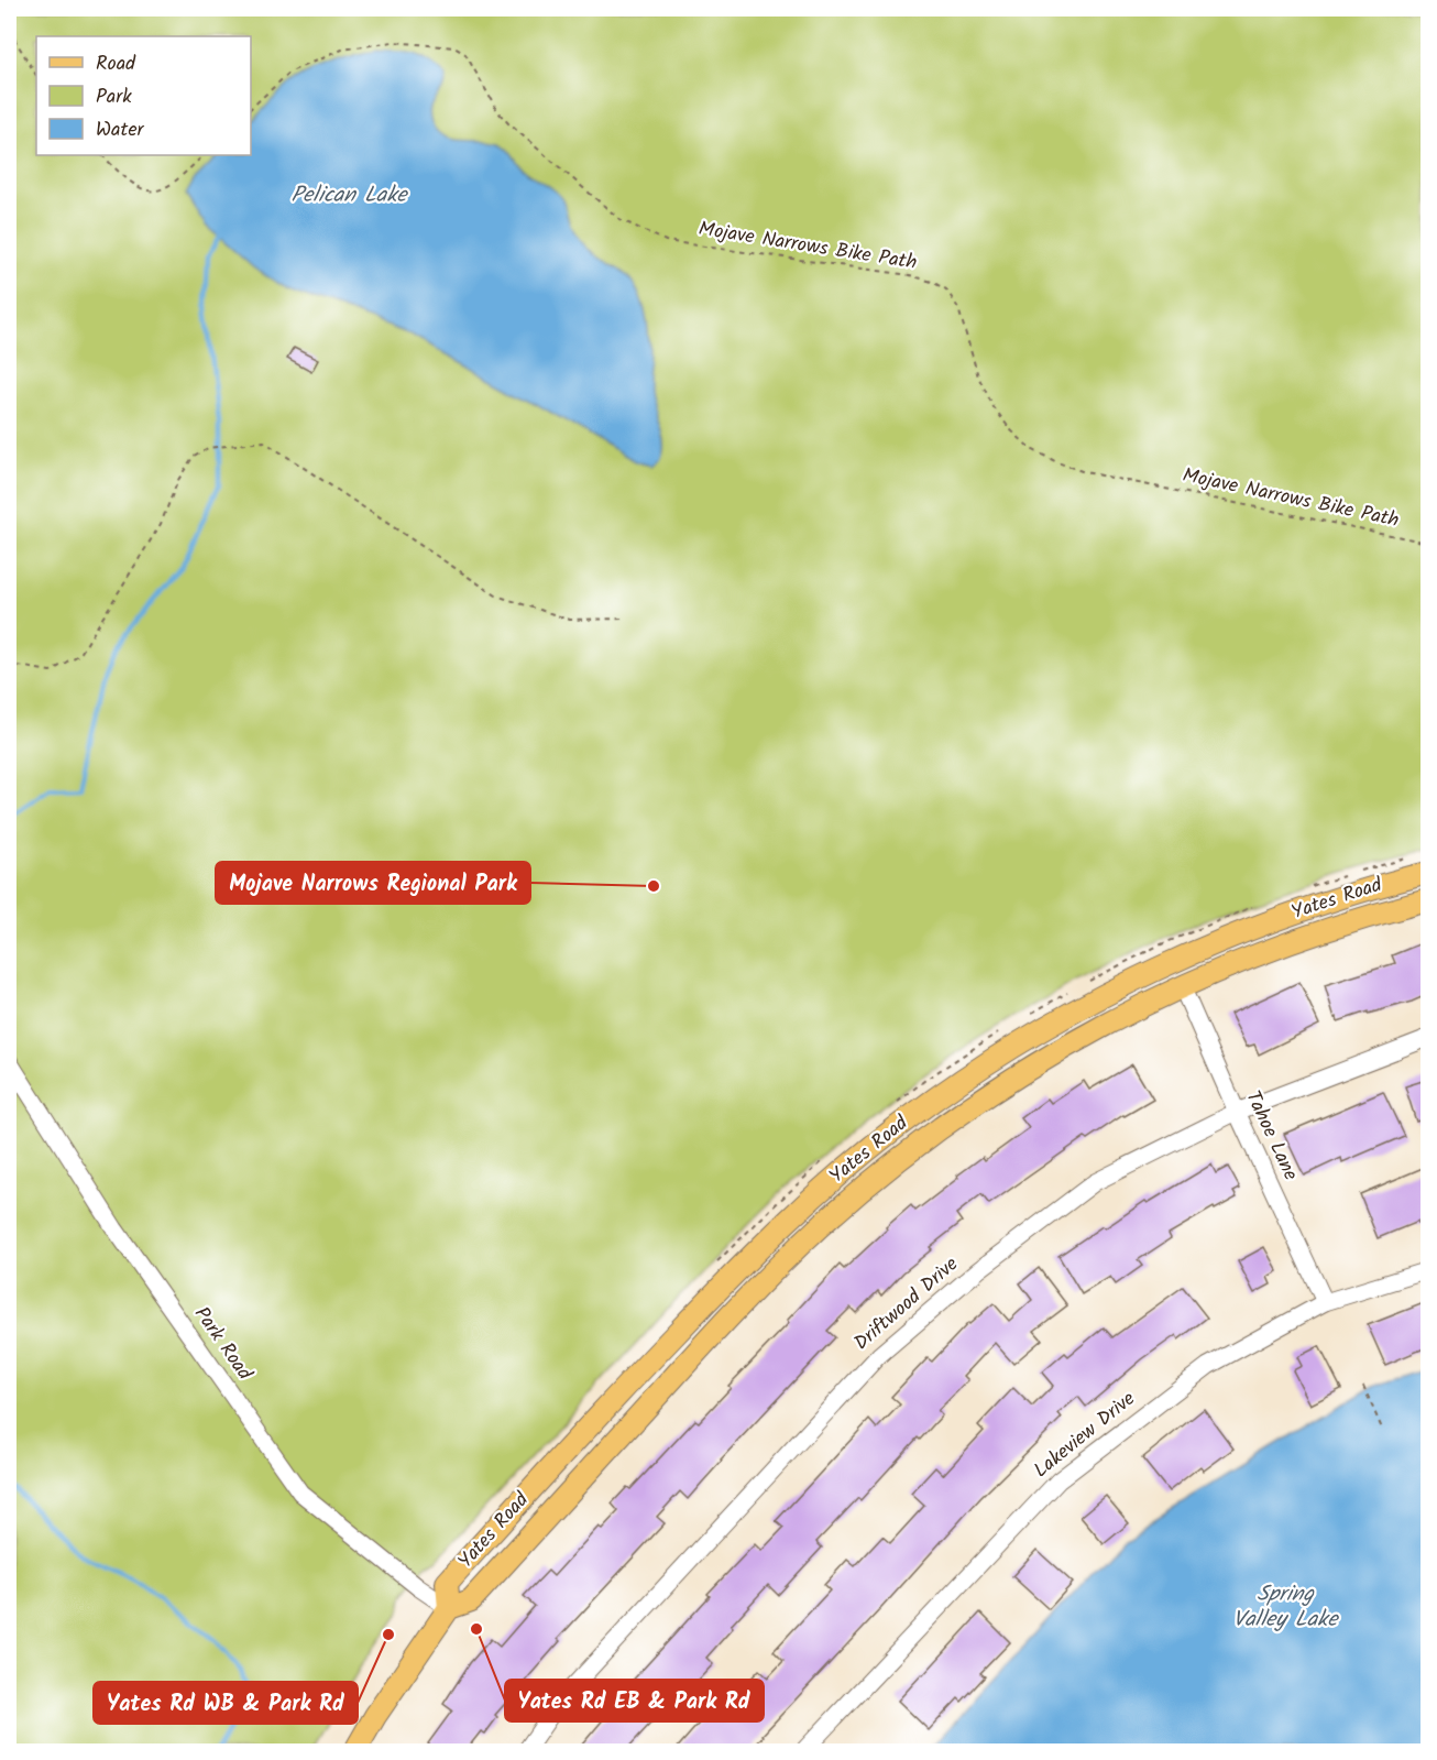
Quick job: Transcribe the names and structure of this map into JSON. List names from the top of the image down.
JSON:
{
  "streets": {
    "main road": ["Yates Road"],
    "street": [
      "Tahoe Lane",
      "Driftwood Drive",
      "Park Road",
      "Lakeview Drive"
    ],
    "path": ["Mojave Narrows Bike Path"]
  },
  "crossings": [
    ["Yates Road", "Tahoe Lane"],
    ["Yates Road", "Park Road"],
    ["Tahoe Lane", "Driftwood Drive"],
    ["Tahoe Lane", "Lakeview Drive"]
  ],
  "water": ["Pelican Lake", "Spring Valley Lake"],
  "places": ["Mojave Narrows Regional Park", "Yates Rd EB & Park Rd", "Yates Rd WB & Park Rd"],
  "legend": ["Road", "Park", "Water"]
}
